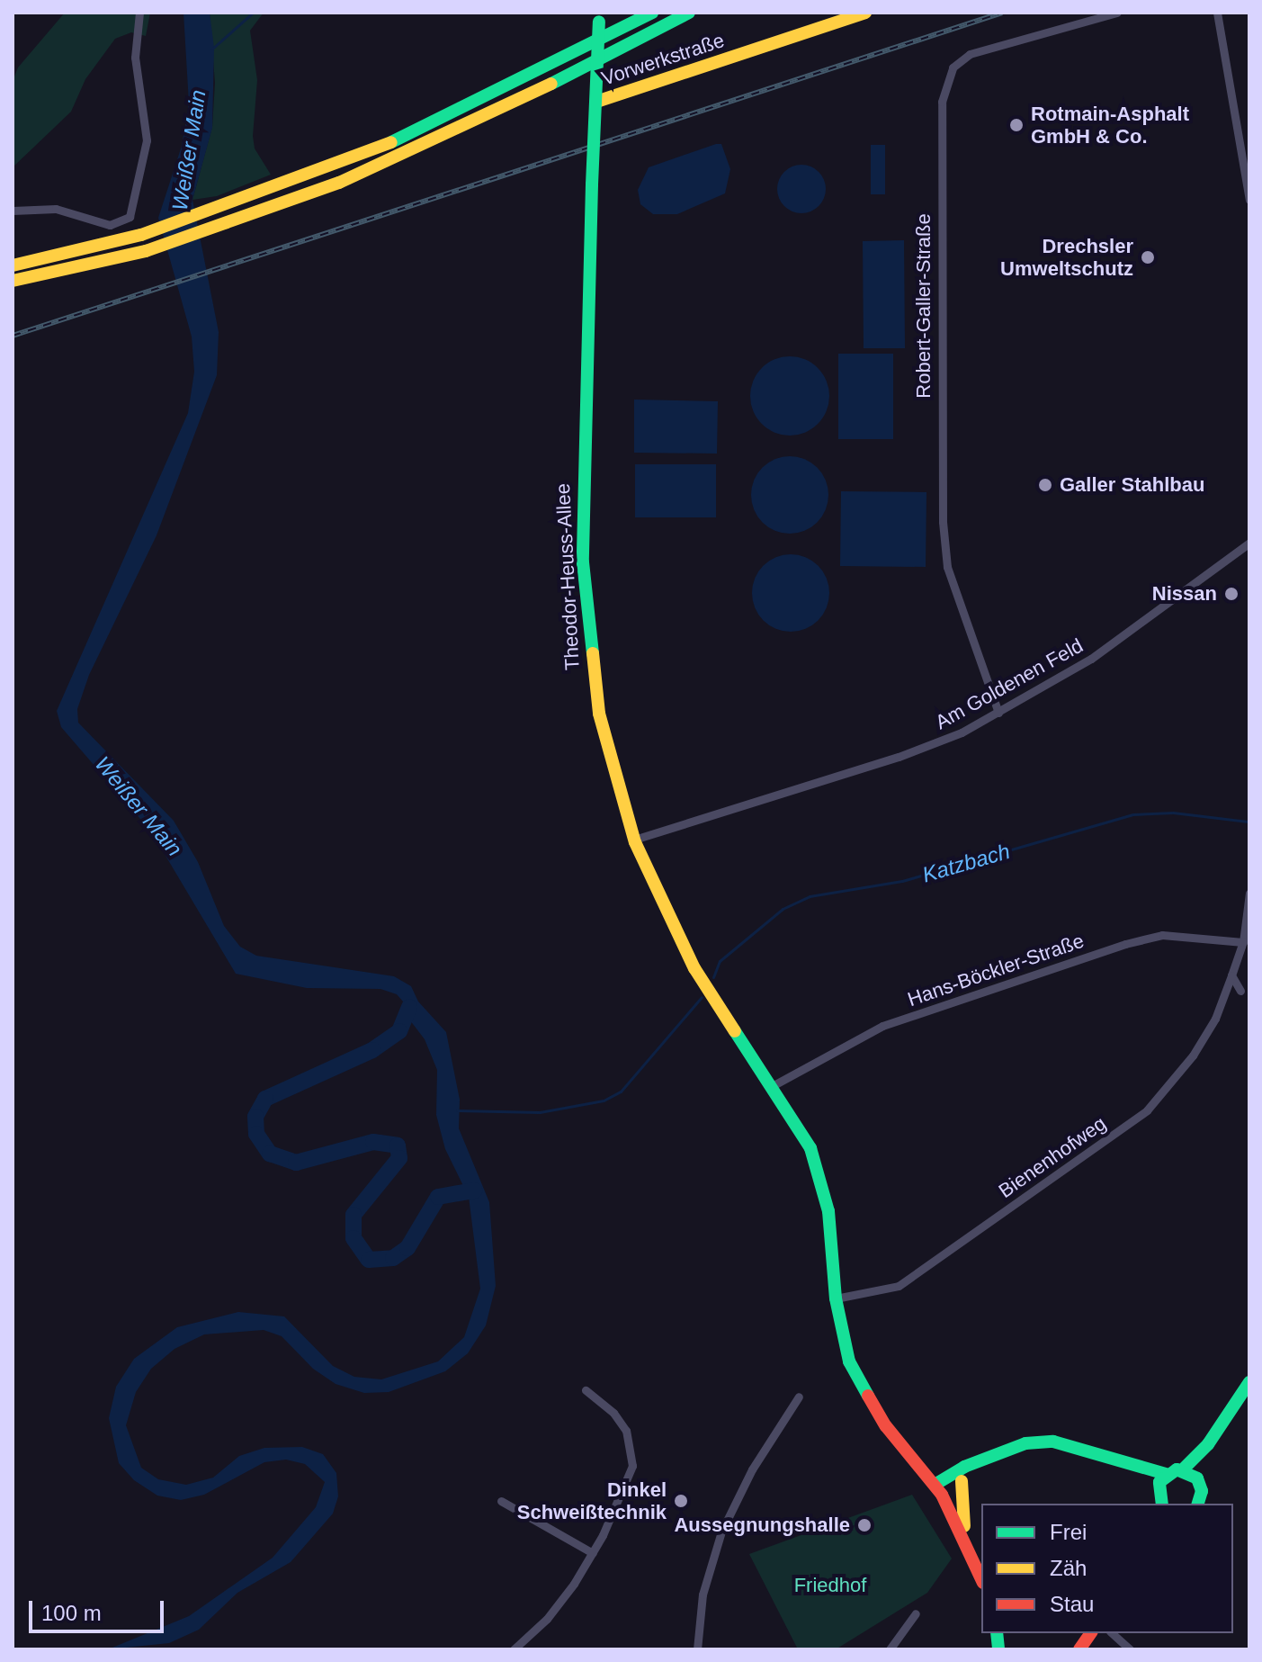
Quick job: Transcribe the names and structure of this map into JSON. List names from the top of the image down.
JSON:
{
  "streets": {
    "main road": ["Vorwerkstraße", "Theodor-Heuss-Allee"],
    "street": [
      "Robert-Galler-Straße",
      "Am Goldenen Feld",
      "Hans-Böckler-Straße",
      "Bienenhofweg"
    ]
  },
  "crossings": [
    ["Vorwerkstraße", "Theodor-Heuss-Allee"],
    ["Robert-Galler-Straße", "Am Goldenen Feld"],
    ["Theodor-Heuss-Allee", "Am Goldenen Feld"],
    ["Theodor-Heuss-Allee", "Hans-Böckler-Straße"],
    ["Theodor-Heuss-Allee", "Bienenhofweg"],
    ["Hans-Böckler-Straße", "Bienenhofweg"]
  ],
  "water": ["Weißer Main", "Katzbach"],
  "parks": ["Friedhof"],
  "places": [
    "Rotmain-Asphalt GmbH & Co.",
    "Drechsler Umweltschutz",
    "Galler Stahlbau",
    "Nissan",
    "Dinkel Schweißtechnik",
    "Aussegnungshalle"
  ],
  "legend": ["Frei", "Zäh", "Stau"],
  "scale_bar": "100 m"
}
